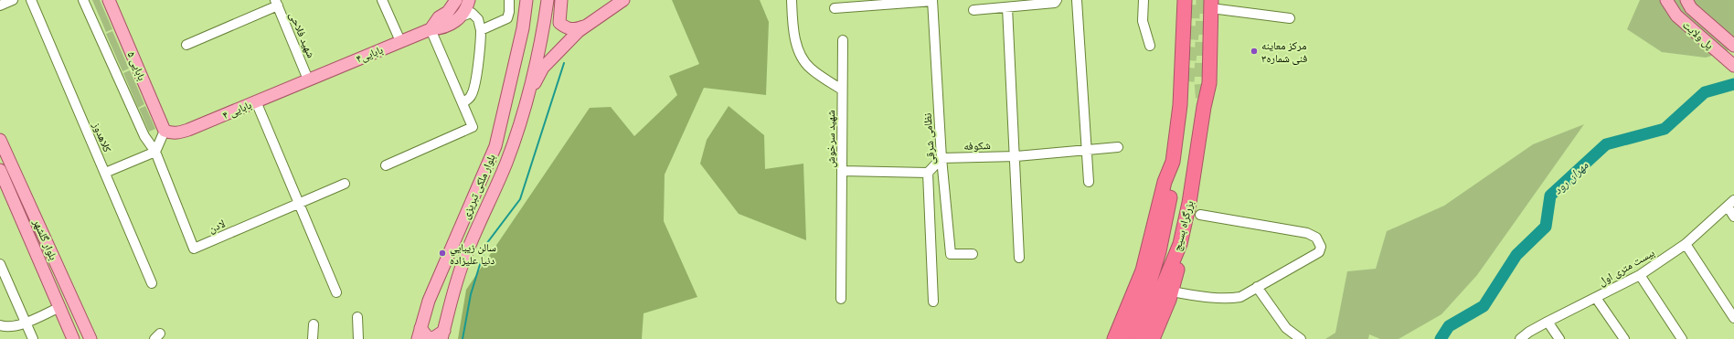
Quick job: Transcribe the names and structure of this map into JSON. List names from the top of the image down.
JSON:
{
  "streets": {
    "highway": ["بزرگراه بسیج"],
    "main road": [
      "پل ولایت",
      "بابایی۴",
      "۵ بابایی",
      "بابایی ۴",
      "بلوار ملکى تبریزى",
      "بلوار گلشهر"
    ],
    "street": [
      "شهید فلاحی",
      "کلاهدوز",
      "شهید سرخوش",
      "نظامی شرقی",
      "شکوفه",
      "لادن",
      "بیست متری اول"
    ]
  },
  "crossings": [
    ["شهید فلاحی", "بابایی۴"],
    ["شهید فلاحی", "بابایی ۴"],
    ["بابایی۴", "بابایی ۴"],
    ["۵ بابایی", "بابایی ۴"],
    ["نظامی شرقی", "شکوفه"]
  ],
  "water": ["مهران رود"],
  "places": ["مرکز معاینه فنی شماره۳", "سالن زيبايي دنيا عليزاده"]
}
